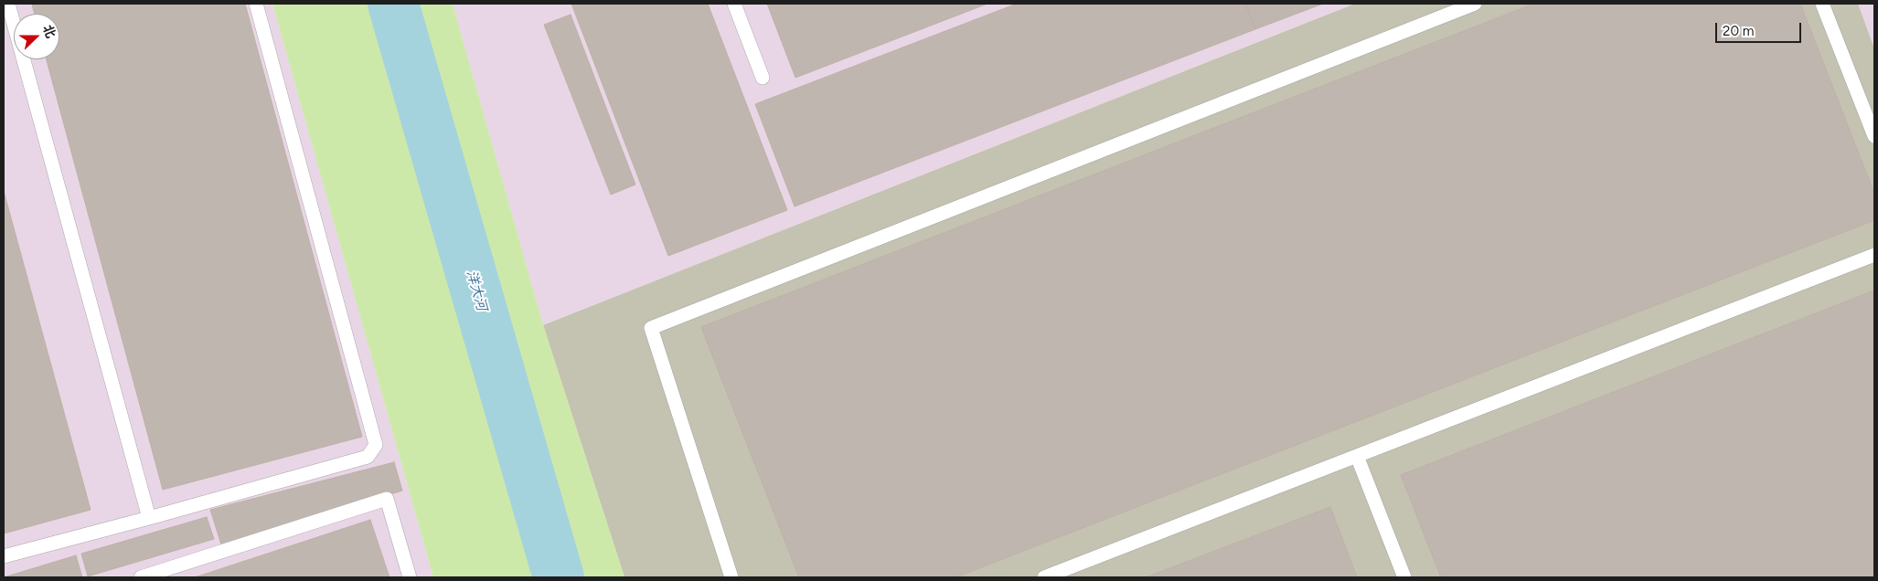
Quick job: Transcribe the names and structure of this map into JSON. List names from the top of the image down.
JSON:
{
  "water": ["洋大河"],
  "scale_bar": "20 m",
  "north": "right"
}
